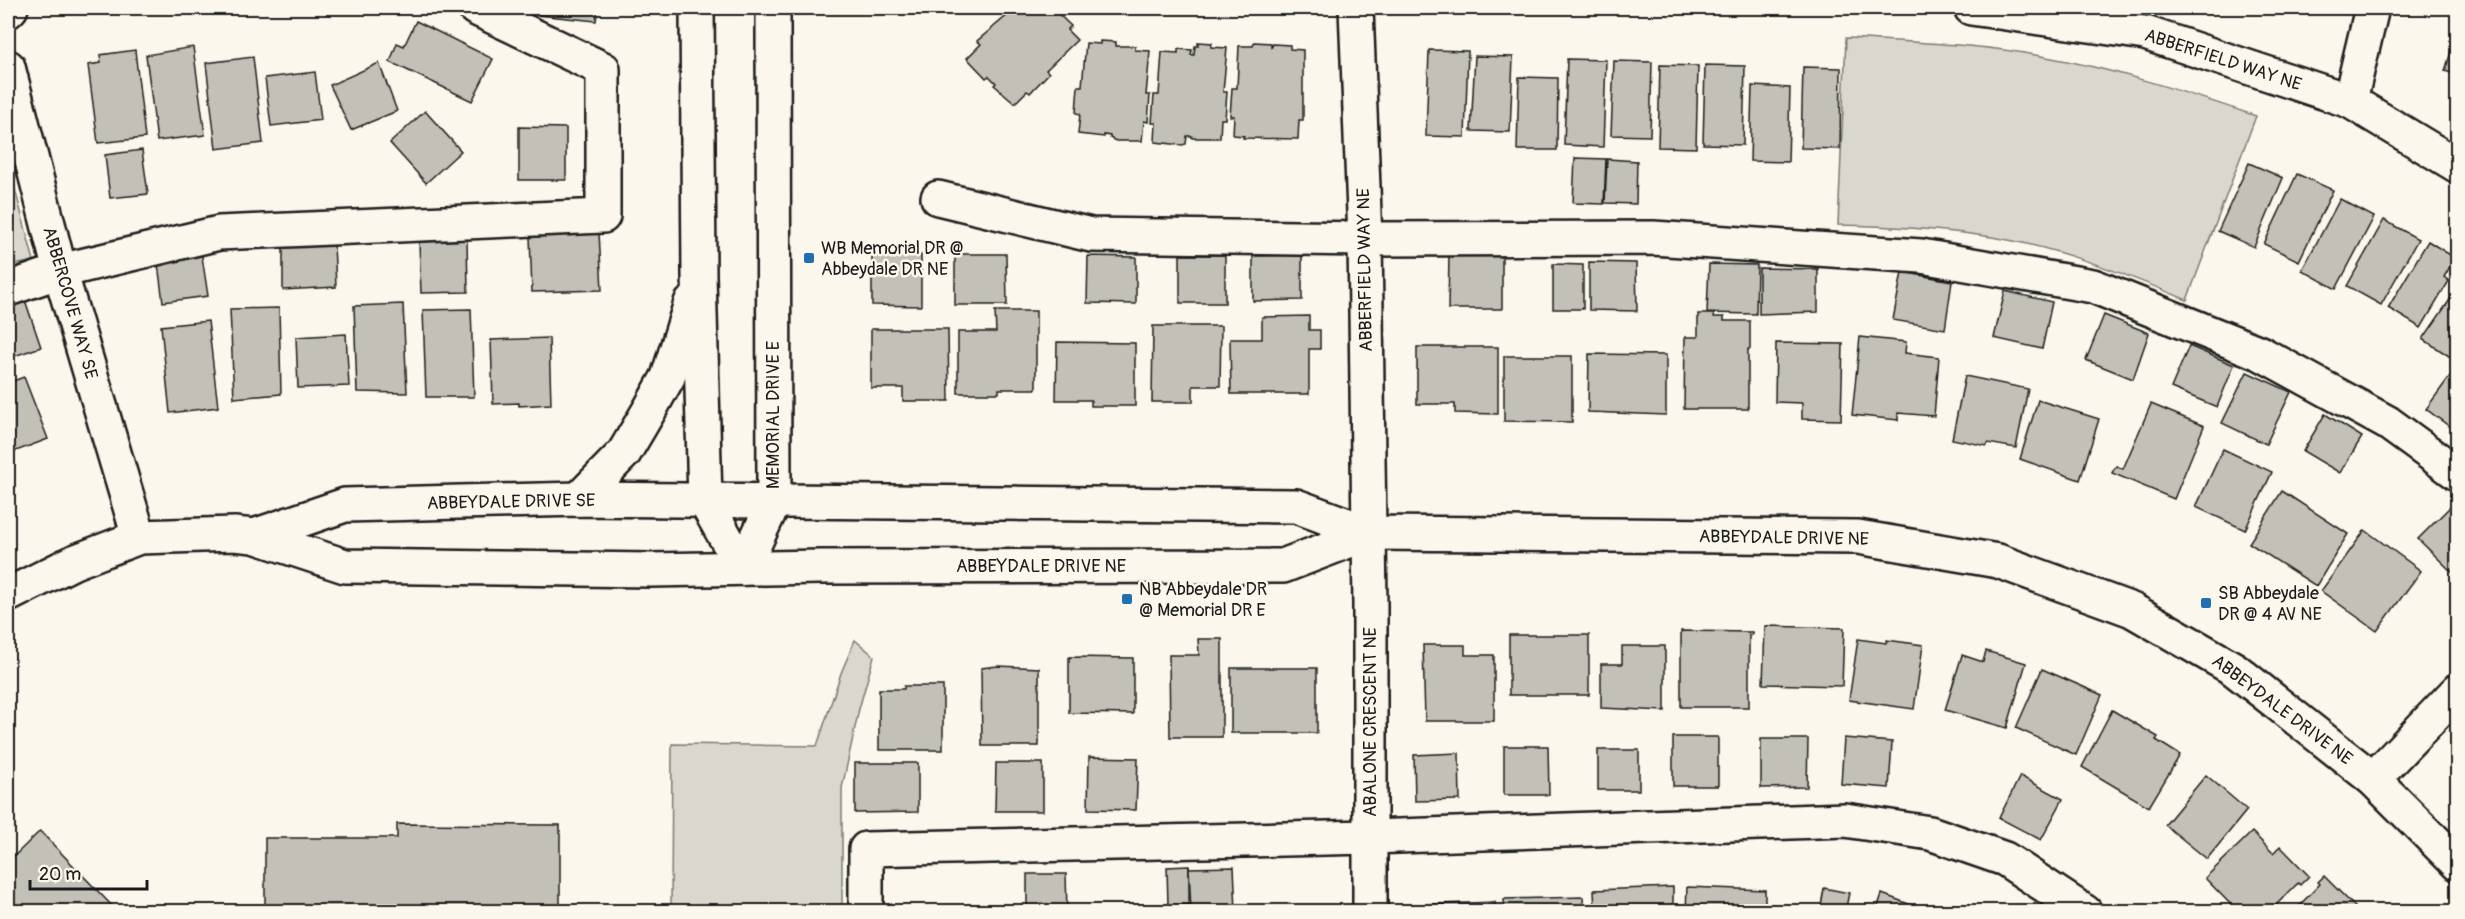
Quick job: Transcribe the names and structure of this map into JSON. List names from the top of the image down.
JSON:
{
  "streets": {
    "street": [
      "ABBERFIELD WAY NE",
      "ABBERCOVE WAY SE",
      "MEMORIAL DRIVE E",
      "ABBEYDALE DRIVE SE",
      "ABBEYDALE DRIVE NE",
      "ABALONE CRESCENT NE"
    ]
  },
  "crossings": [
    ["ABBERFIELD WAY NE", "ABBEYDALE DRIVE NE"],
    ["ABBERFIELD WAY NE", "ABALONE CRESCENT NE"],
    ["ABBERCOVE WAY SE", "ABBEYDALE DRIVE SE"],
    ["MEMORIAL DRIVE E", "ABBEYDALE DRIVE SE"],
    ["MEMORIAL DRIVE E", "ABBEYDALE DRIVE NE"],
    ["ABBEYDALE DRIVE SE", "ABBEYDALE DRIVE NE"],
    ["ABBEYDALE DRIVE NE", "ABALONE CRESCENT NE"]
  ],
  "places": {
    "transit": ["WB Memorial DR @ Abbeydale DR NE", "NB Abbeydale DR @ Memorial DR E", "SB Abbeydale DR @ 4 AV NE"]
  },
  "scale_bar": "20 m"
}
